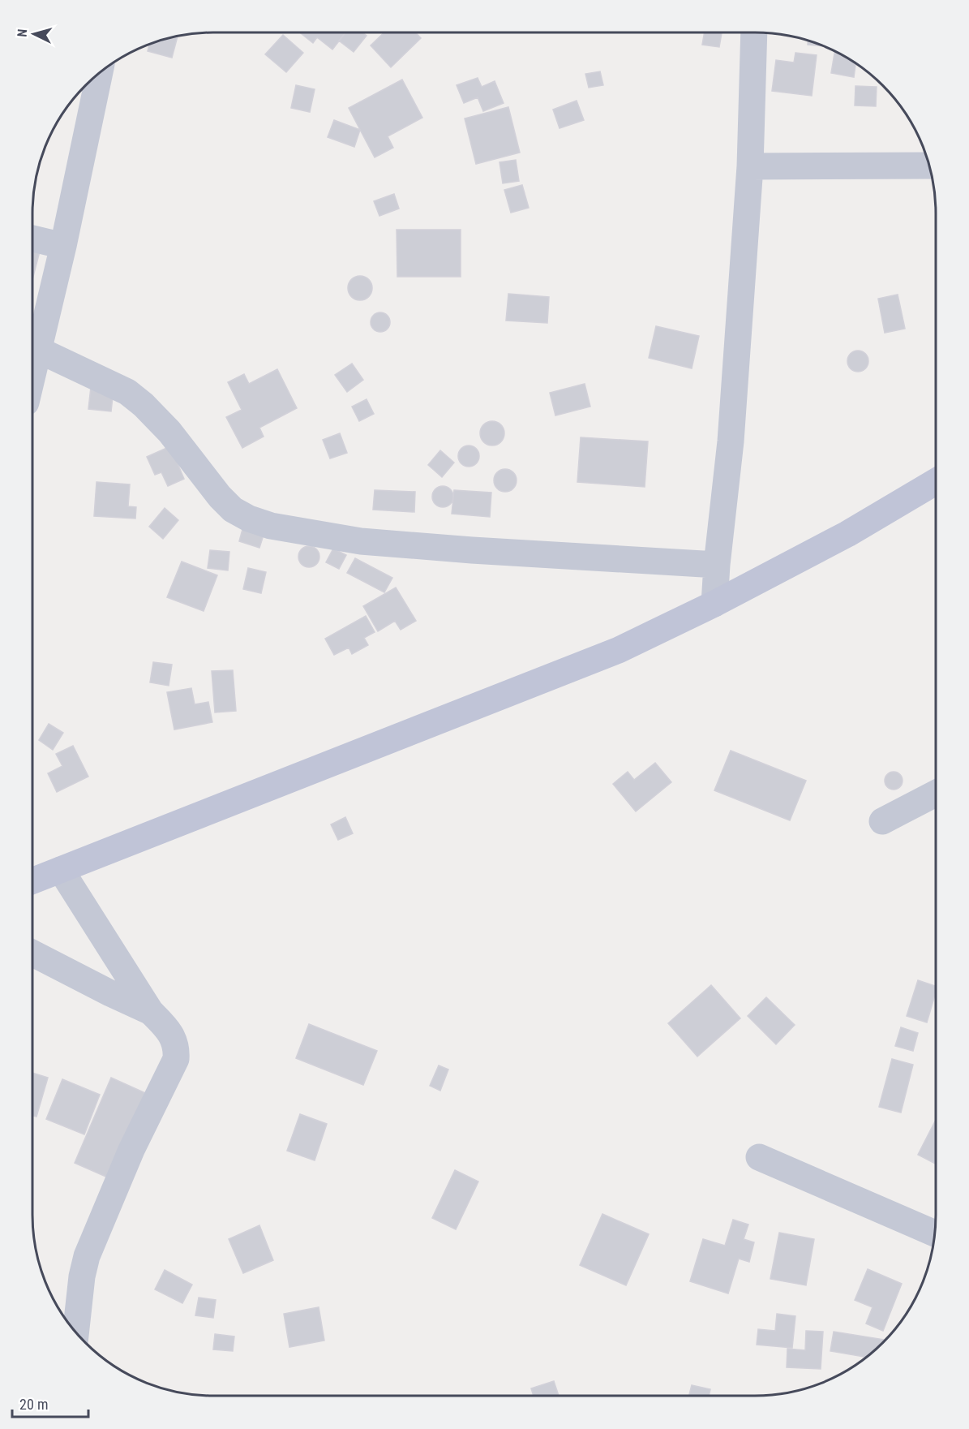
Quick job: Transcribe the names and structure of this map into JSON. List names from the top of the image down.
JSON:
{
  "scale_bar": "20 m",
  "north": "left"
}
